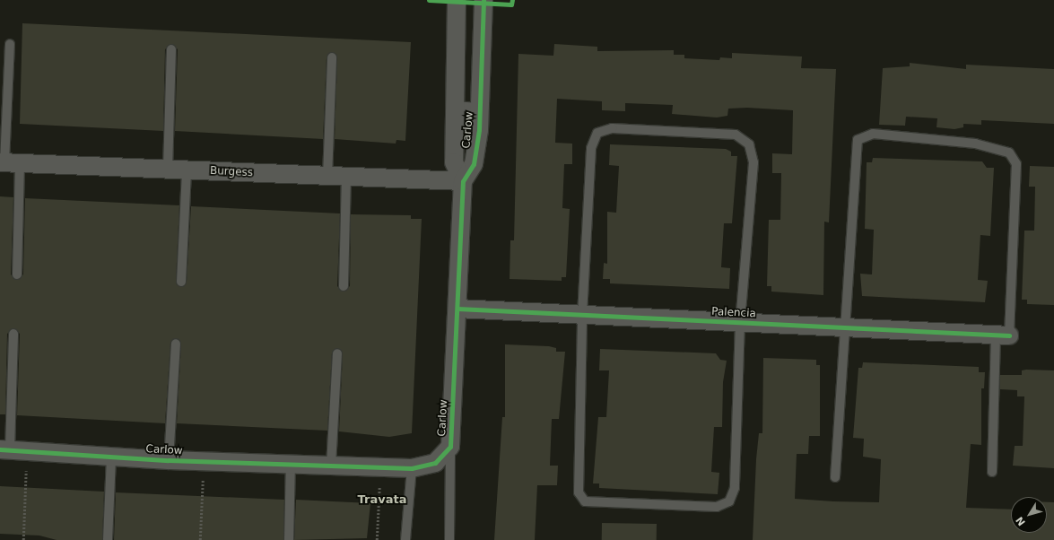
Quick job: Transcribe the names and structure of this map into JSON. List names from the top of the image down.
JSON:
{
  "streets": {
    "street": ["Carlow", "Burgess", "Palencia"]
  },
  "crossings": [
    ["Carlow", "Burgess"],
    ["Carlow", "Palencia"]
  ],
  "districts": ["Travata"],
  "north": "bottom left"
}
